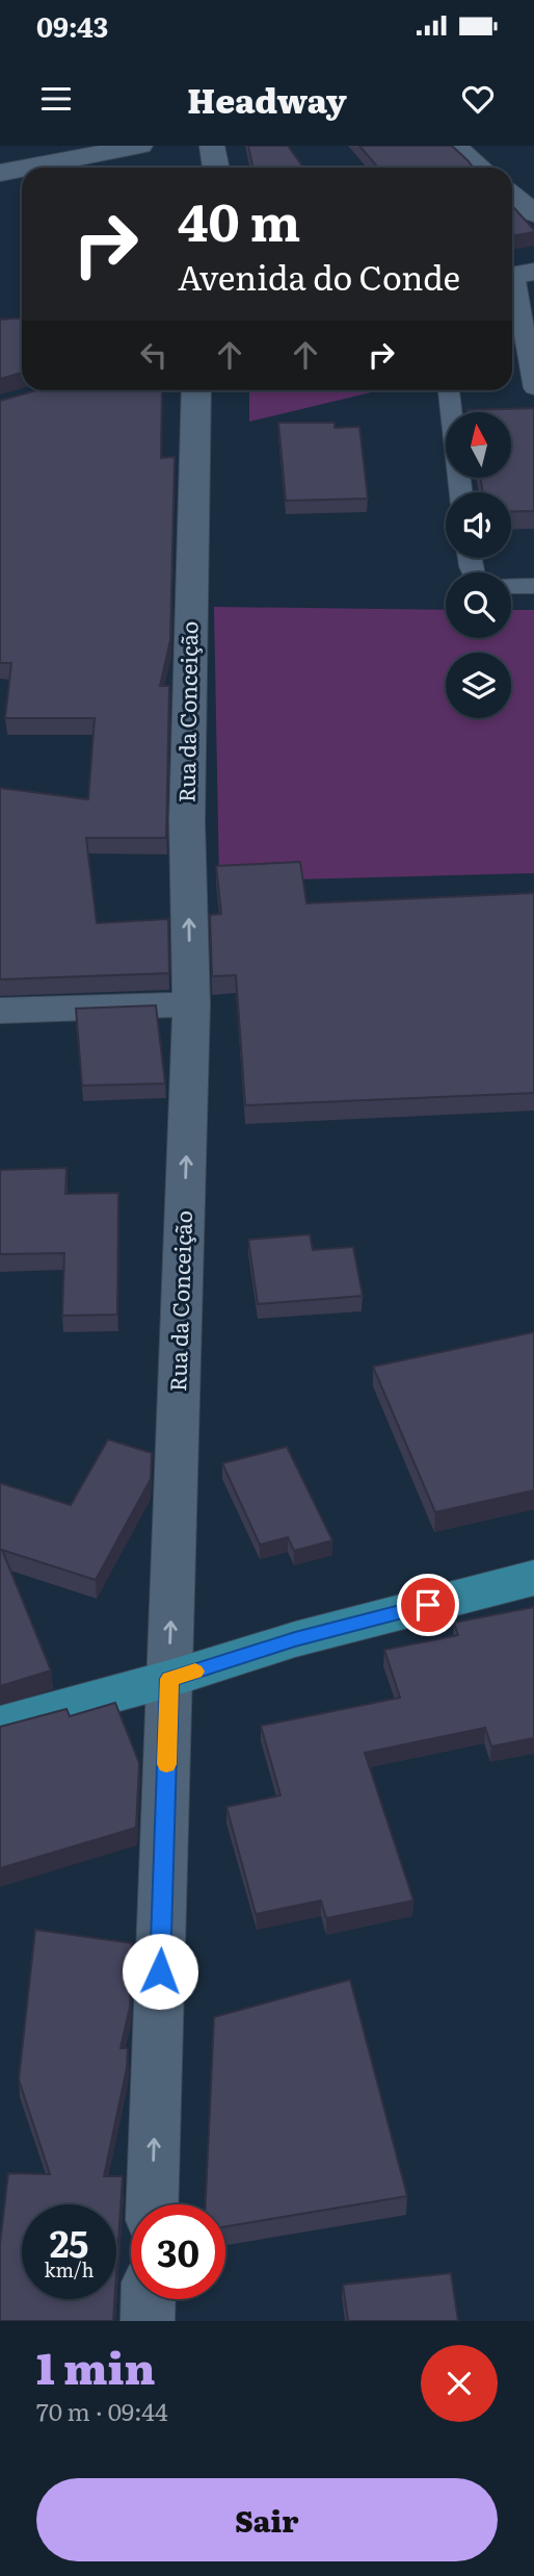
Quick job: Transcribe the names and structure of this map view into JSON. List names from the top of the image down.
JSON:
{
  "streets": {
    "street": ["Rua da Conceição"]
  },
  "one_way": ["Rua da Conceição"],
  "north": "top",
  "page": {
    "status": "09:43",
    "header": "Headway",
    "turn": ["40 m", "Avenida do Conde"],
    "speed": "25 km/h",
    "limit": "30",
    "heading": ["1 min", "70 m · 09:44"],
    "buttons": "Sair"
  }
}
